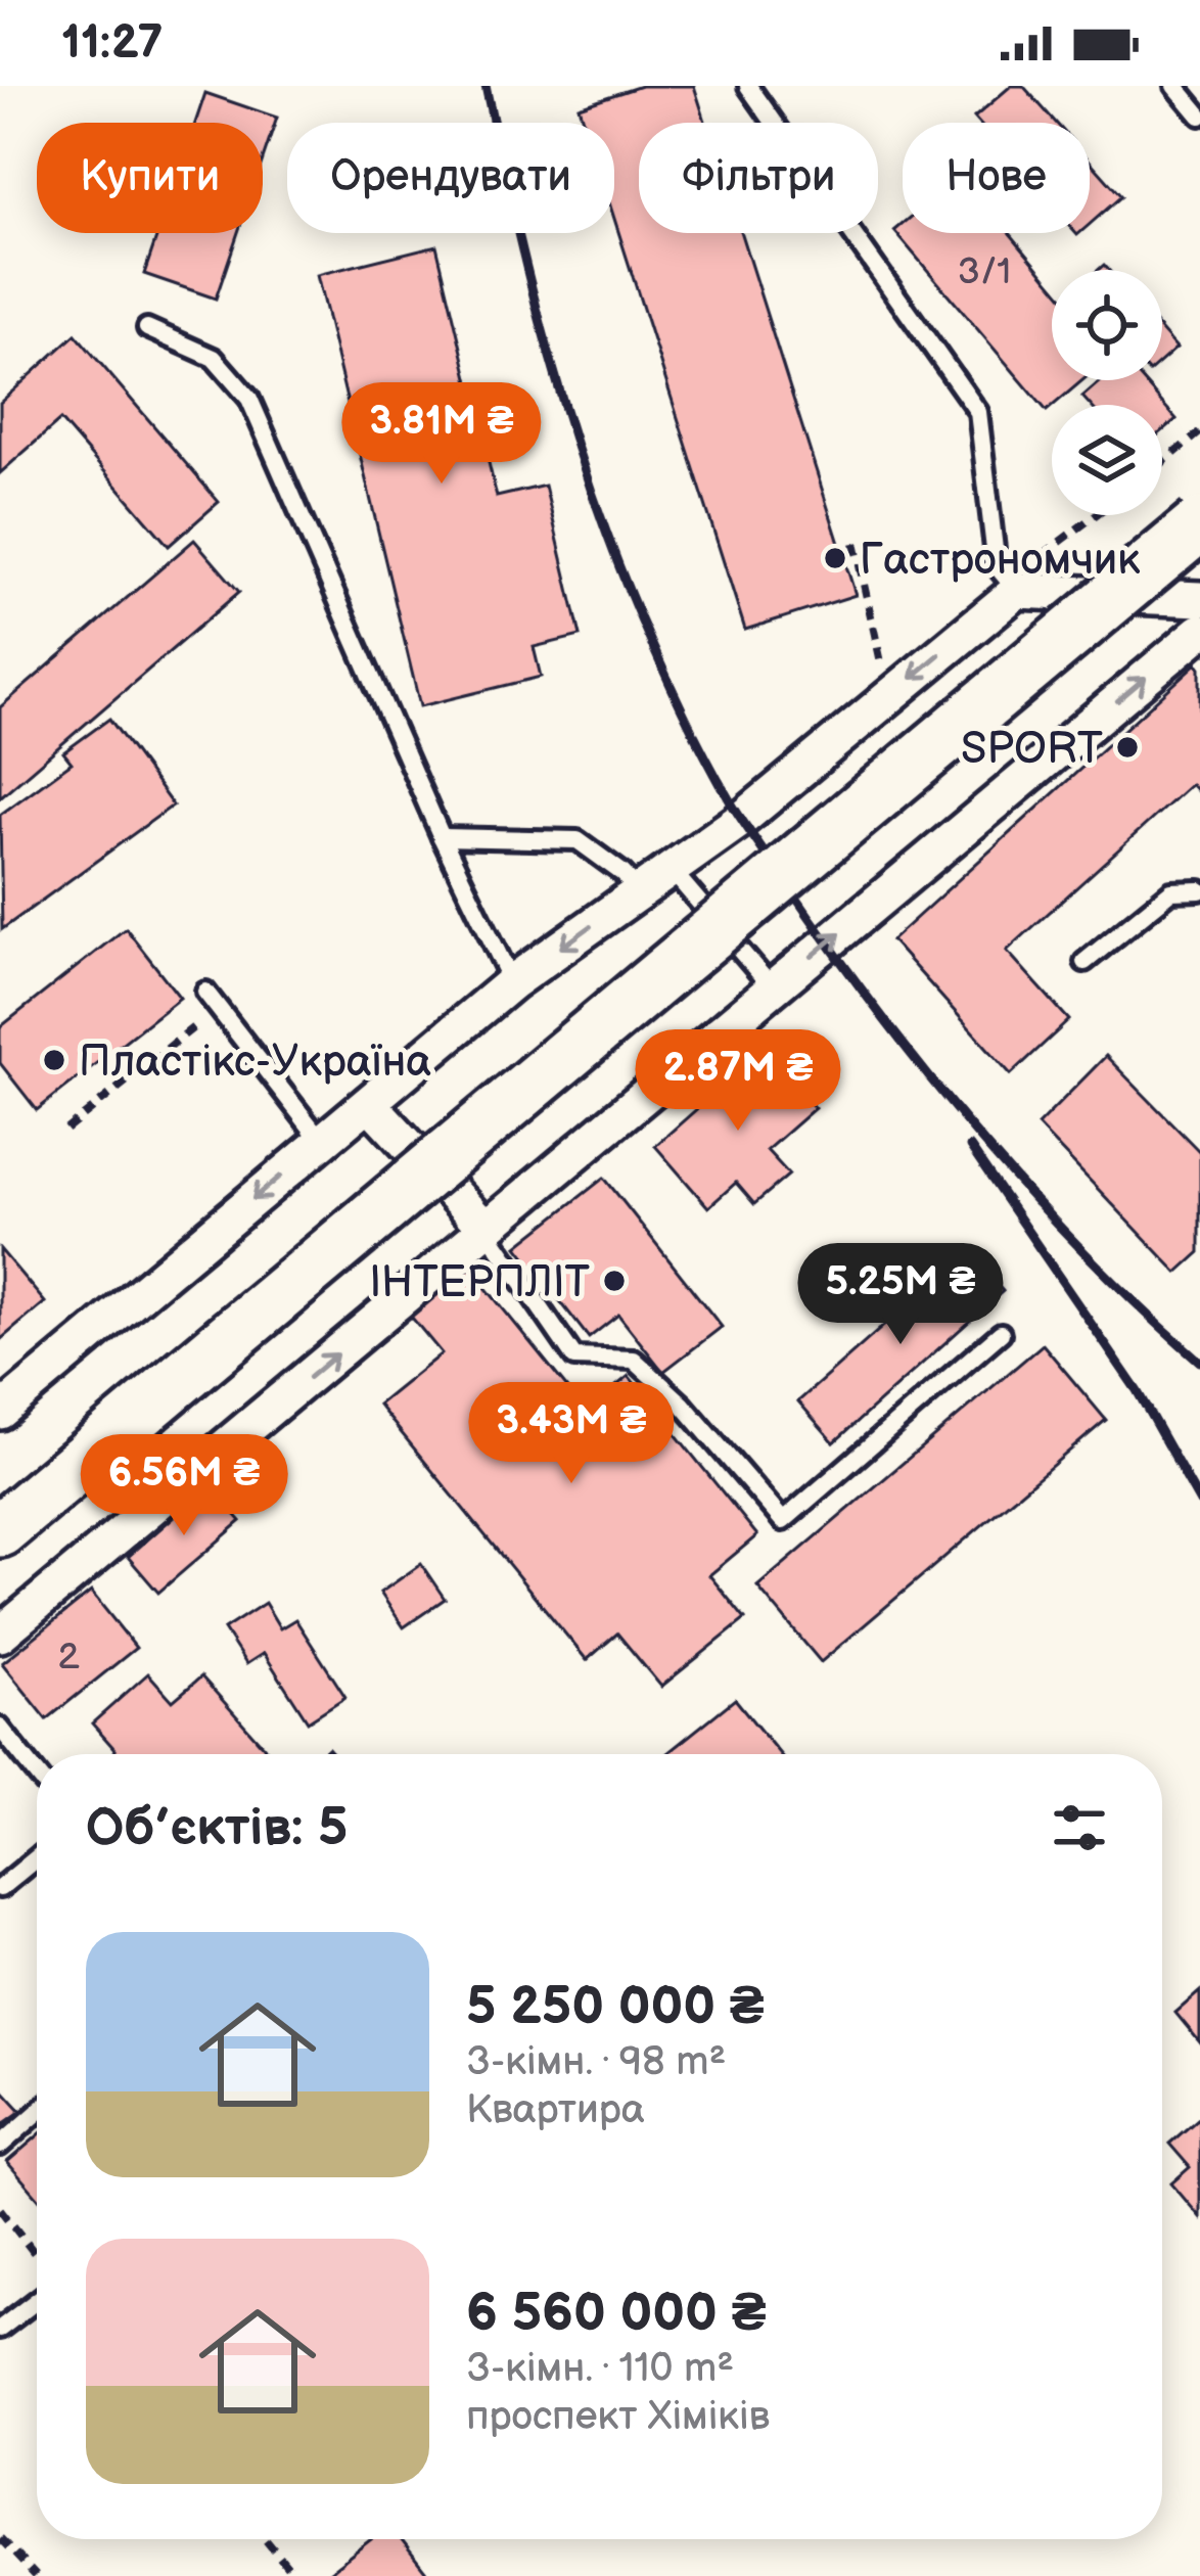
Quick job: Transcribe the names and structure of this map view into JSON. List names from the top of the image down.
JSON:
{
  "places": [
    "Гастрономчик",
    "SPORT",
    "Пластікс-Україна",
    "ІНТЕРПЛІТ"
  ],
  "house_numbers": ["3/1", "2"],
  "page": {
    "status": "11:27",
    "chip": [
      "Купити",
      "Орендувати",
      "Фільтри",
      "Нове"
    ],
    "price": [
      "3.81M ₴",
      "2.87M ₴",
      "5.25M ₴",
      "3.43M ₴",
      "6.56M ₴"
    ],
    "heading": "Об’єктів: 5",
    "list": [
      {
        "name": "5 250 000 ₴",
        "note": "3-кімн. · 98 m² · Квартира"
      },
      {
        "name": "6 560 000 ₴",
        "note": "3-кімн. · 110 m² · проспект Хіміків"
      }
    ]
  }
}
